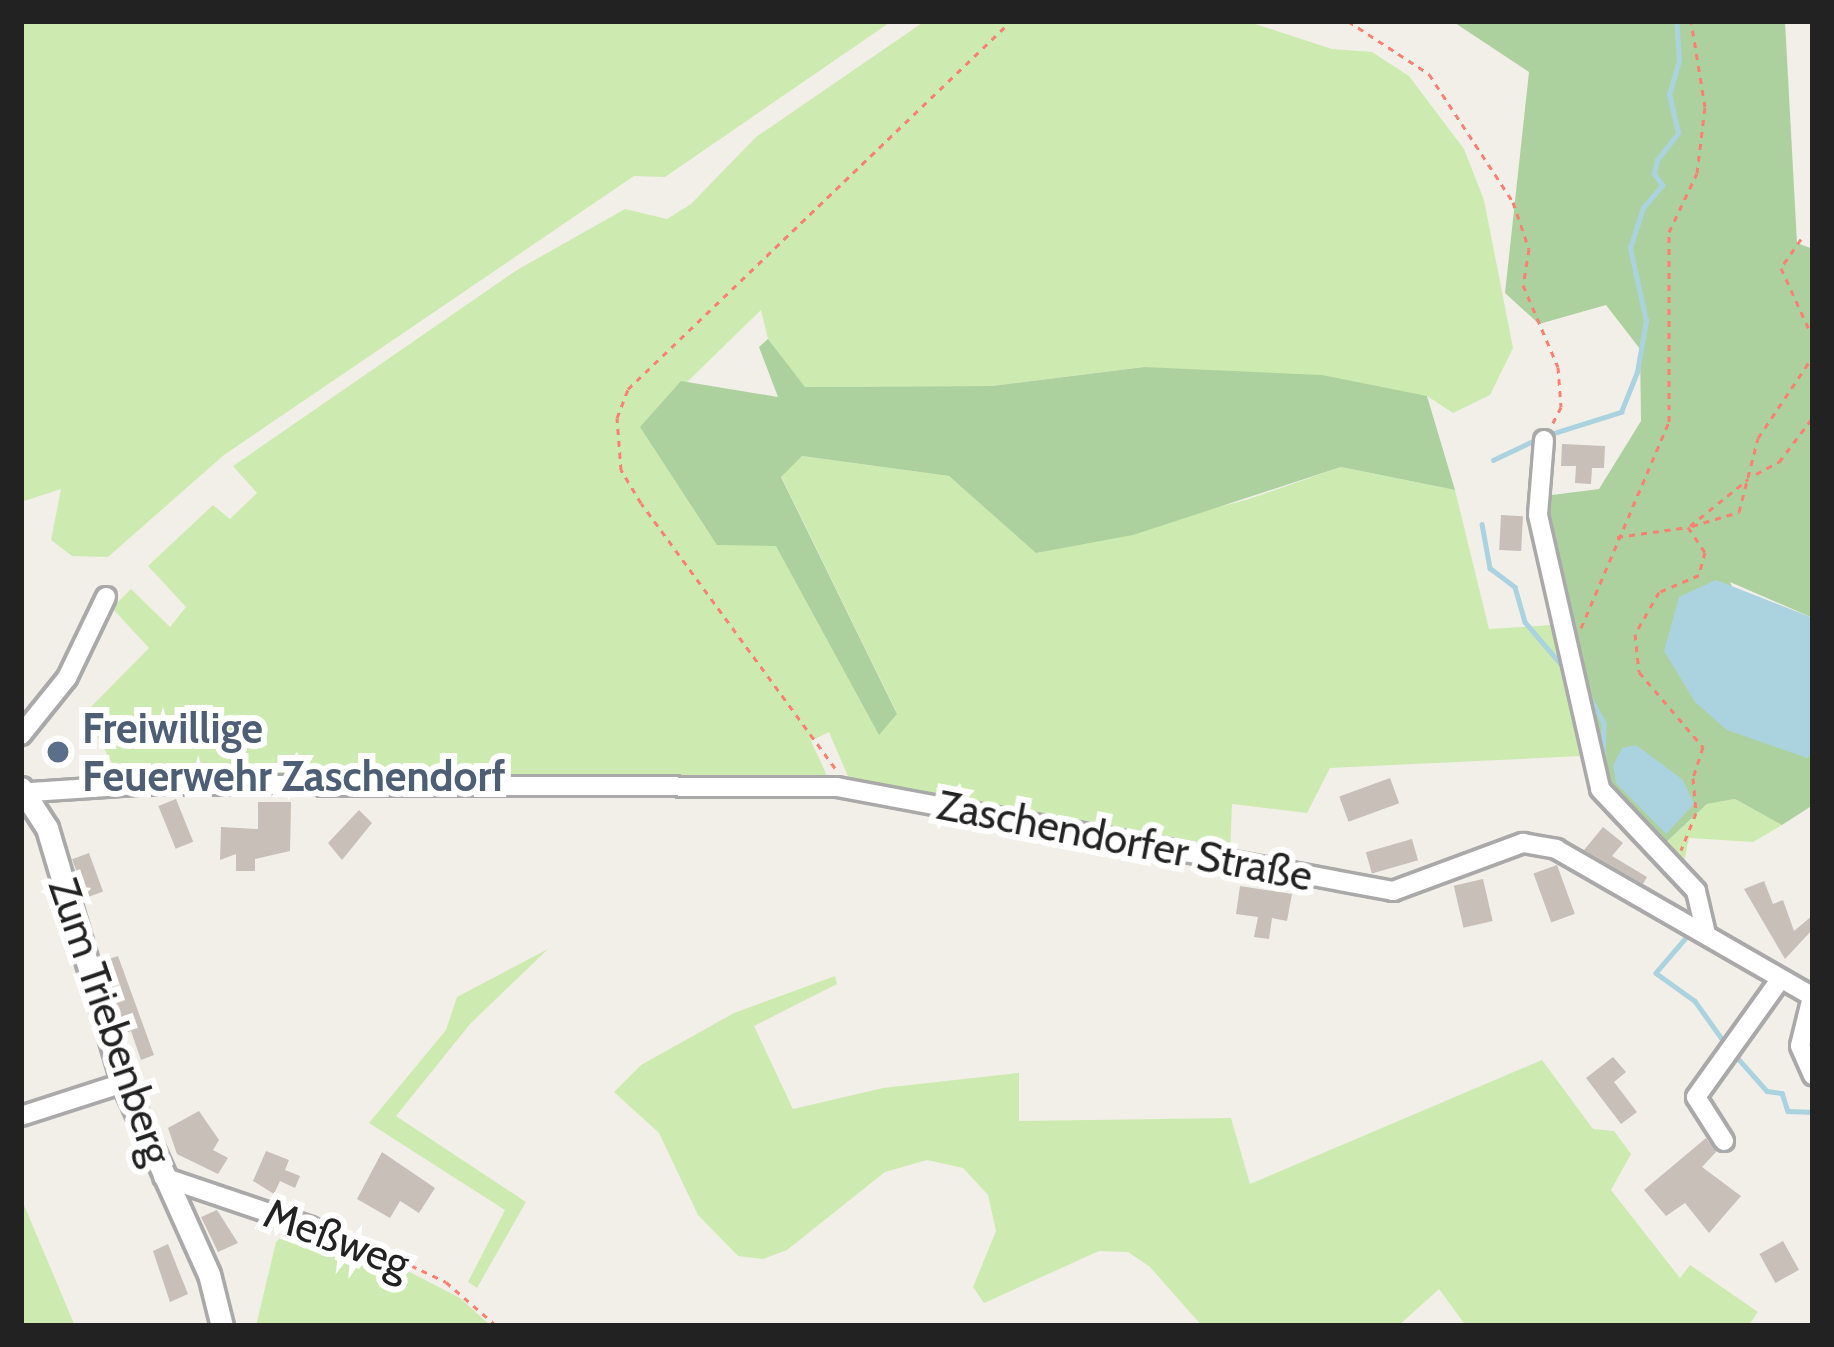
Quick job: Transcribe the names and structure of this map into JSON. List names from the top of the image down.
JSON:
{
  "streets": {
    "street": ["Zaschendorfer Straße", "Zum Triebenberg", "Meßweg"]
  },
  "crossings": [
    ["Zaschendorfer Straße", "Zum Triebenberg"],
    ["Zum Triebenberg", "Meßweg"]
  ],
  "places": ["Freiwillige Feuerwehr Zaschendorf"]
}
